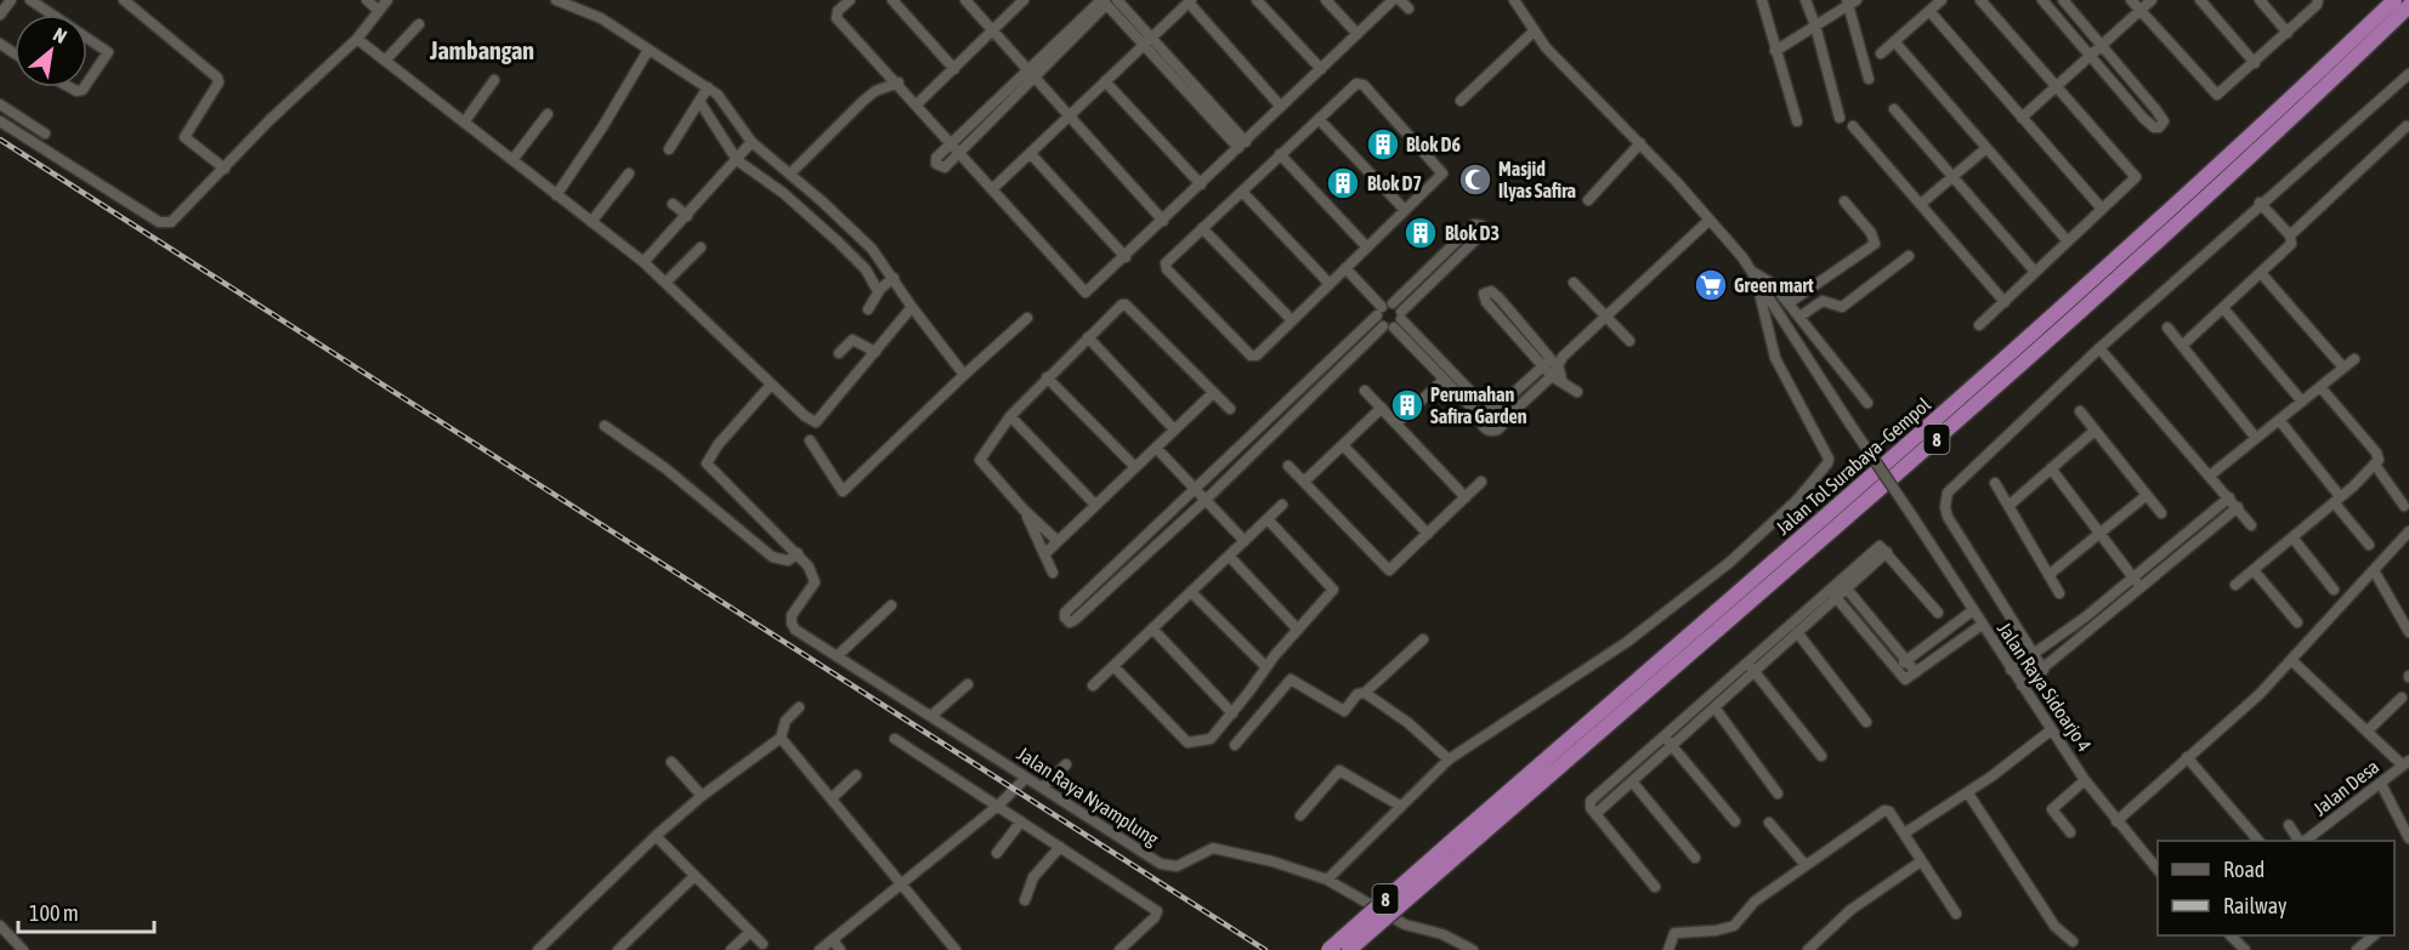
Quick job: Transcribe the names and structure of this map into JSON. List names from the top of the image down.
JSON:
{
  "streets": {
    "highway": ["8", "Jalan Tol Surabaya–Gempol"],
    "street": ["Jalan Raya Sidoarjo 4", "Jalan Desa", "Jalan Raya Nyamplung"]
  },
  "districts": ["Jambangan"],
  "places": {
    "building": [
      "Blok D6",
      "Blok D7",
      "Blok D3",
      "Perumahan Safira Garden"
    ],
    "mosque": ["Masjid Ilyas Safira"],
    "supermarket": ["Green mart"]
  },
  "legend": ["Road", "Railway"],
  "scale_bar": "100 m",
  "north": "top right"
}
